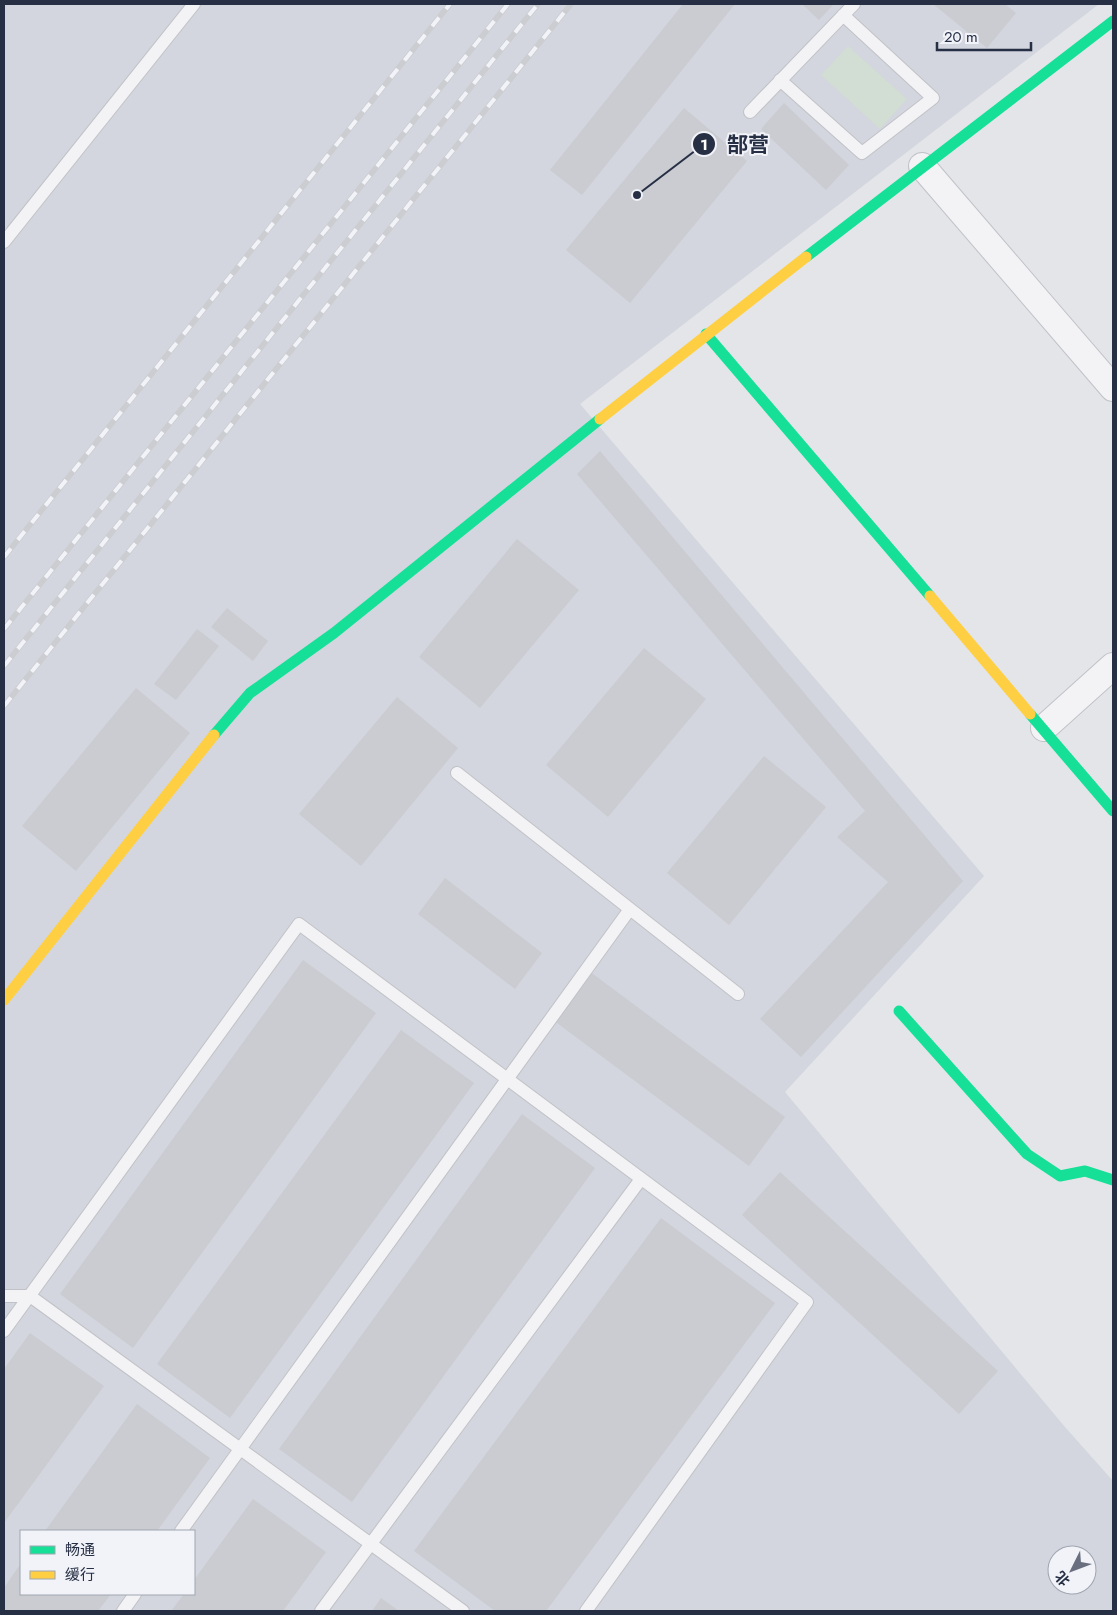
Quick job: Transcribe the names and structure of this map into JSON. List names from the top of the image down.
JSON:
{
  "places": ["郜营"],
  "legend": ["畅通", "缓行"],
  "scale_bar": "20 m",
  "north": "bottom left"
}
